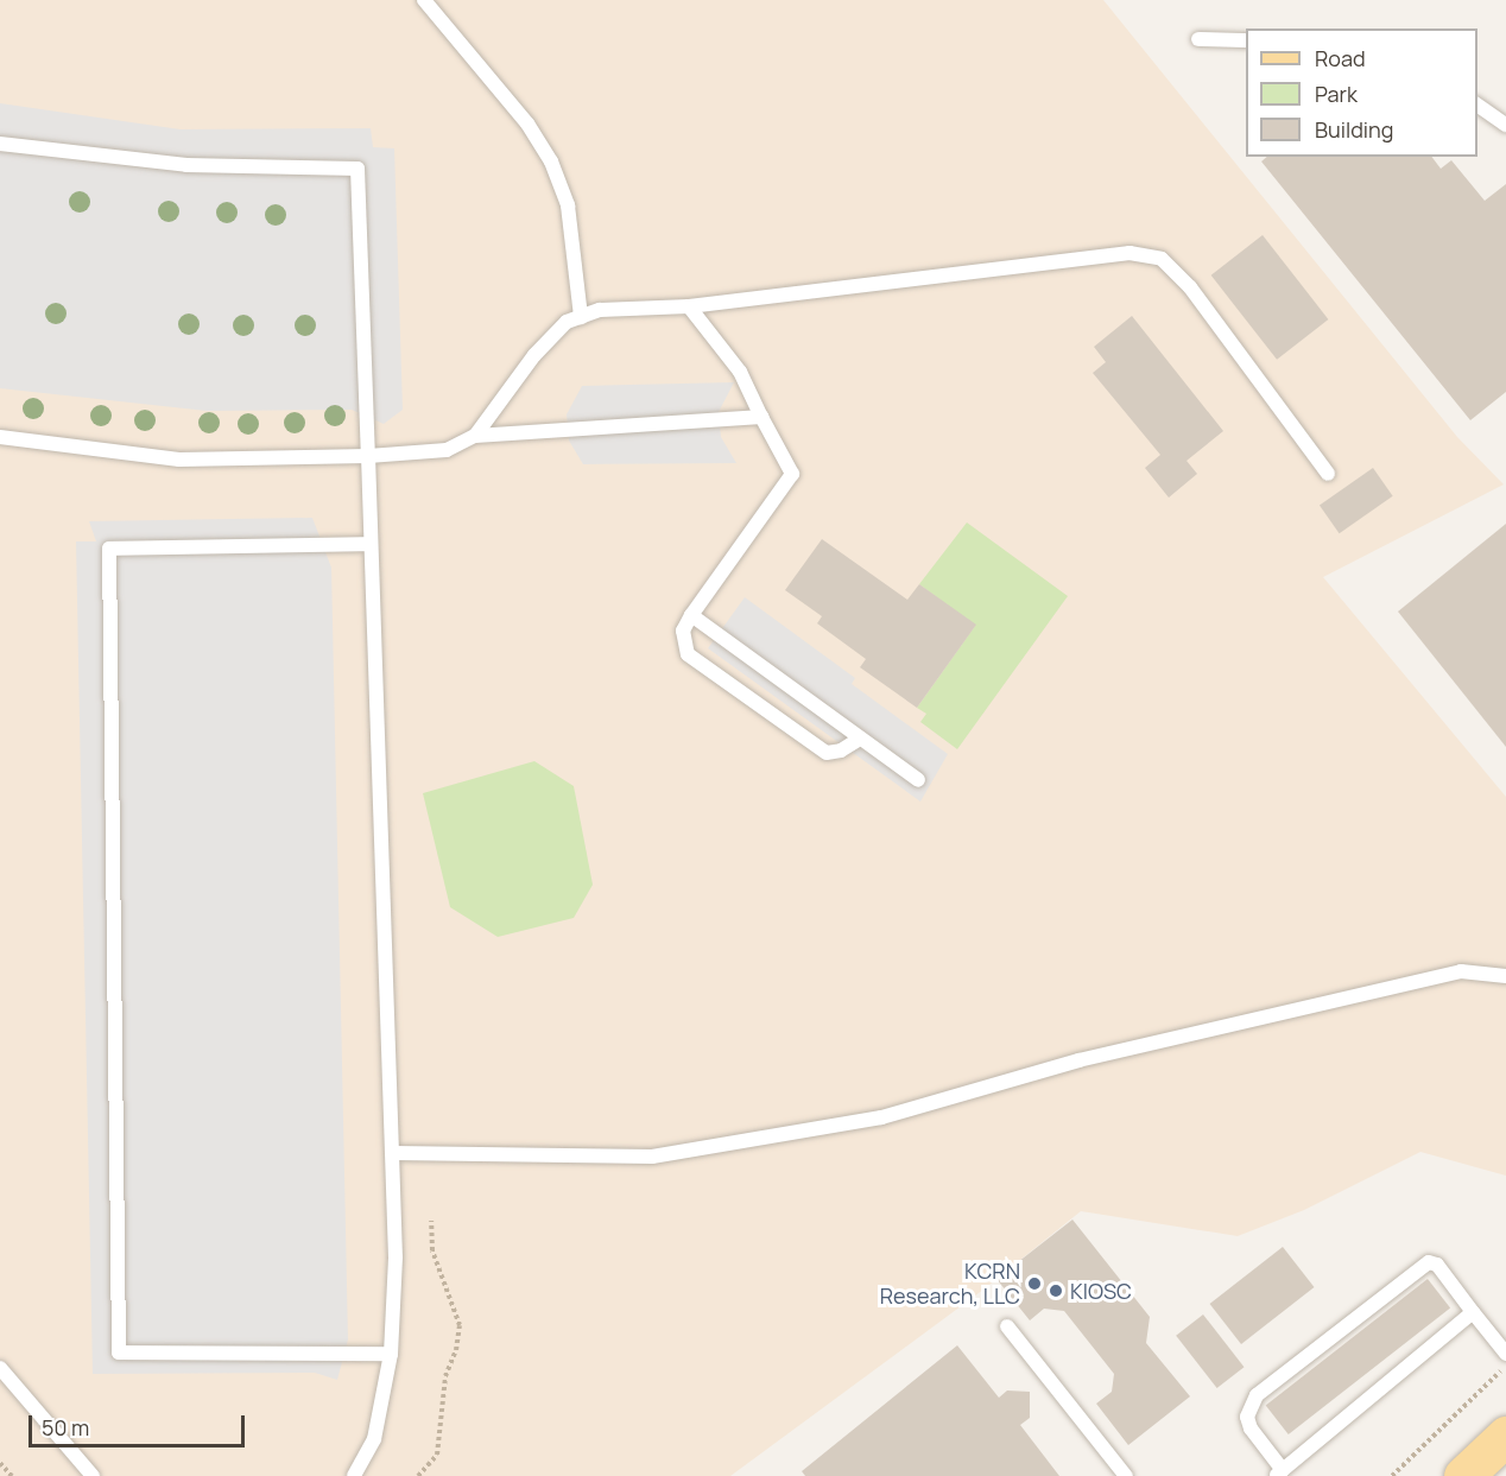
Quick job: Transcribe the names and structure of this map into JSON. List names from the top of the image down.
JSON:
{
  "places": ["KCRN Research, LLC", "KIOSC"],
  "legend": ["Road", "Park", "Building"],
  "scale_bar": "50 m"
}
